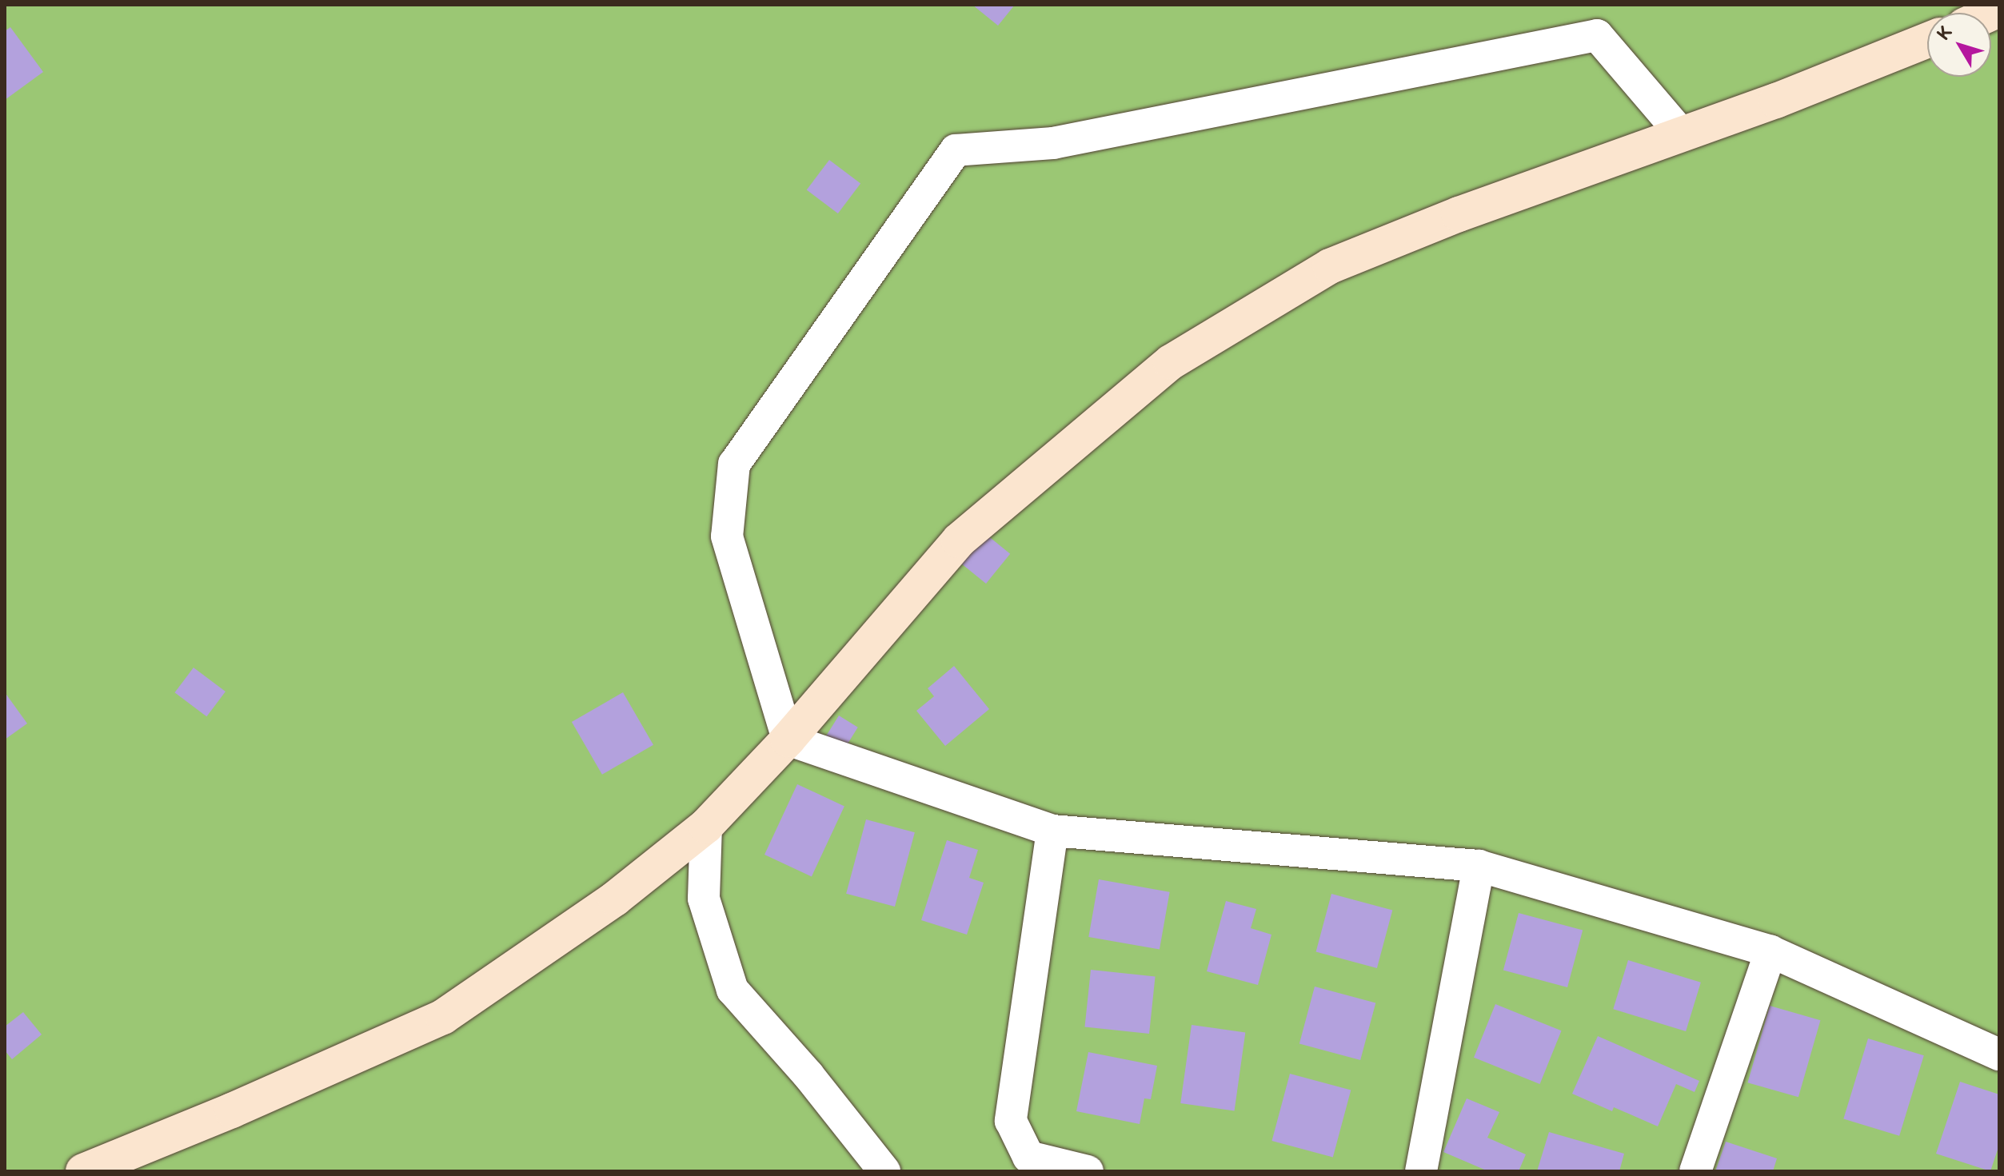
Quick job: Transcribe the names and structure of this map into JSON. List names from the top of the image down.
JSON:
{
  "north": "top left"
}
